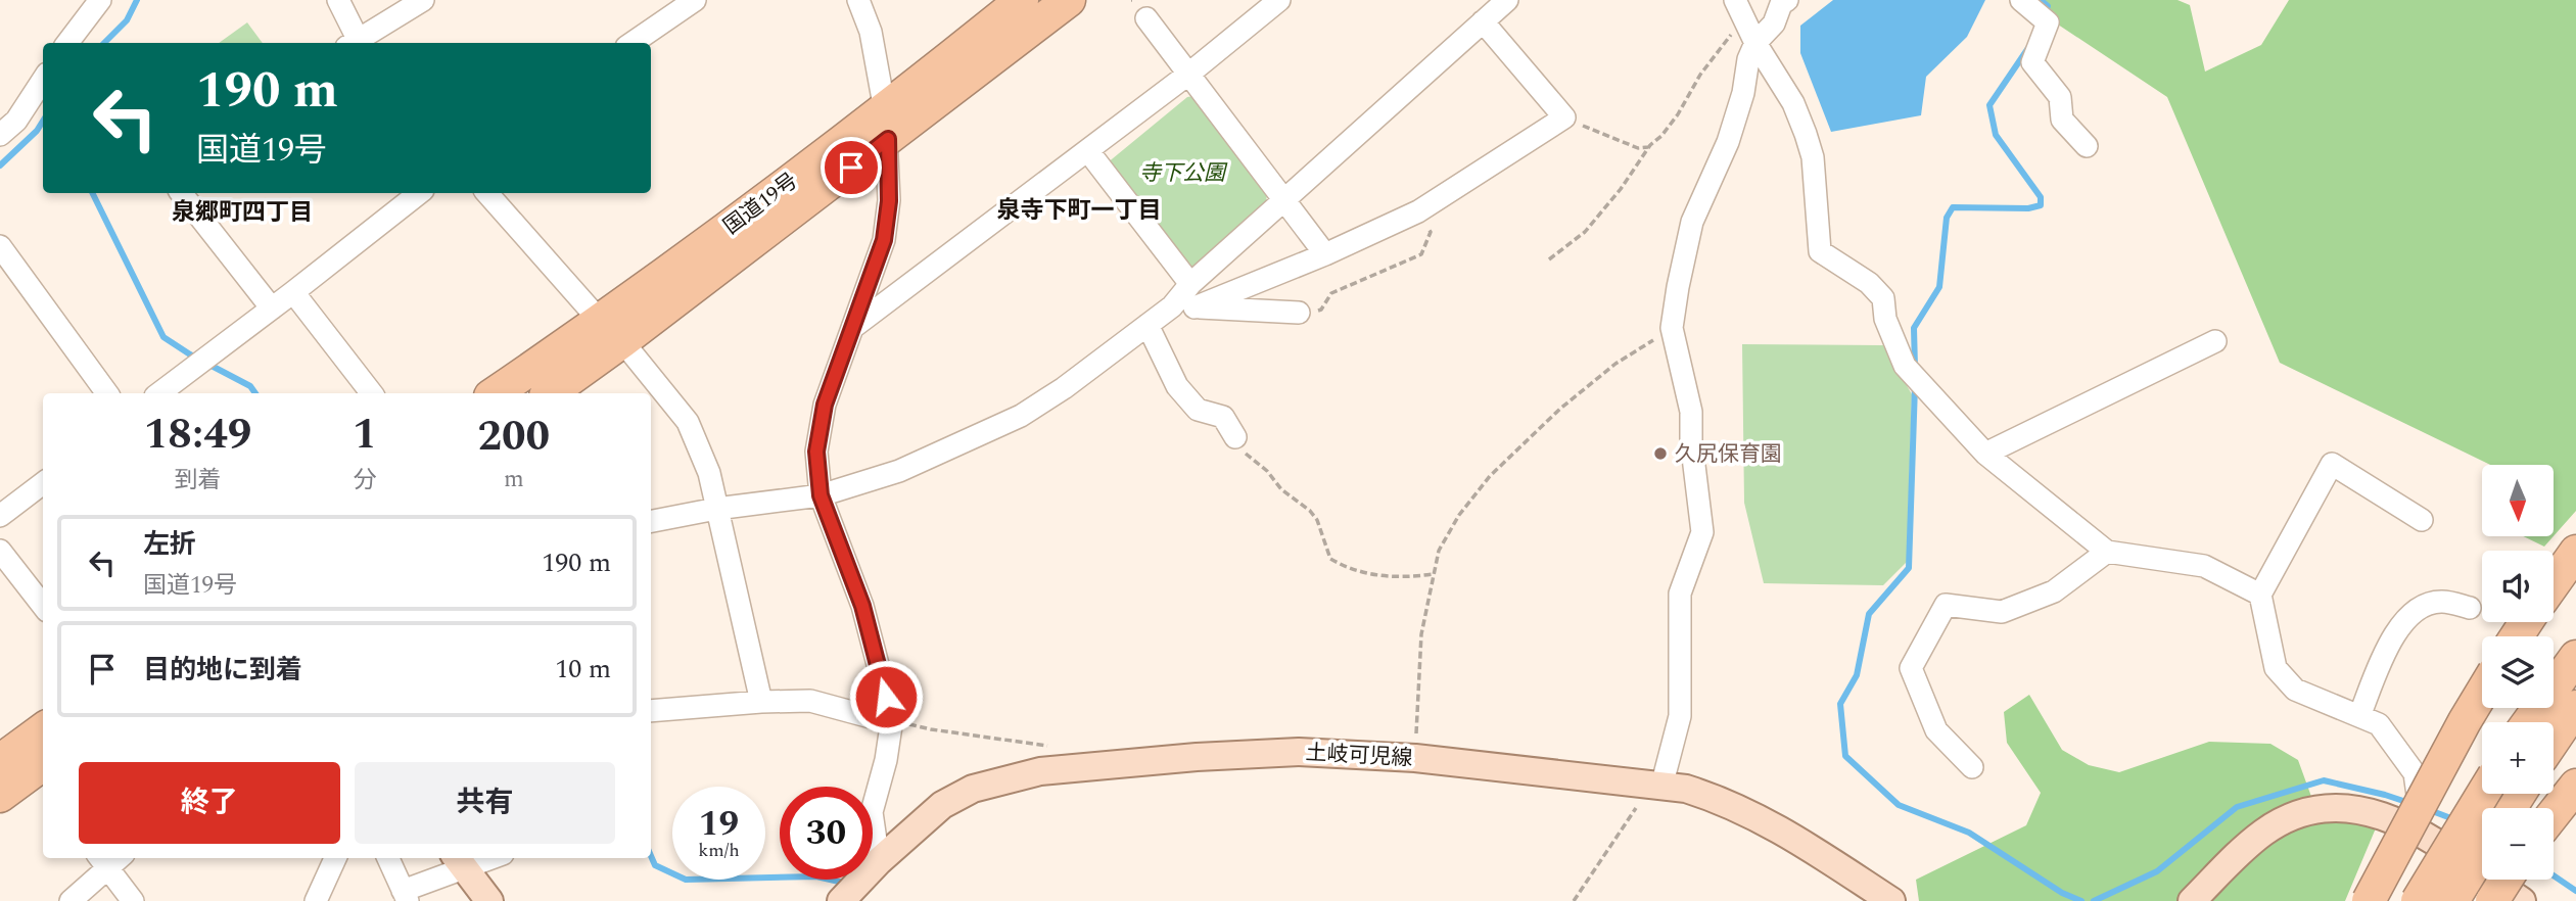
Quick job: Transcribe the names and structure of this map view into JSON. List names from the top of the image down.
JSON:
{
  "streets": {
    "highway": ["国道19号"],
    "main road": ["土岐可児線"]
  },
  "districts": ["泉寺下町一丁目", "泉郷町四丁目"],
  "parks": ["寺下公園"],
  "places": ["久尻保育園"],
  "north": "bottom",
  "page": {
    "turn": ["190 m", "国道19号"],
    "eta": [
      "18:49",
      "到着",
      "1",
      "分",
      "200",
      "m"
    ],
    "map_buttons": ["+", "−"],
    "list": [
      {
        "name": "左折",
        "note": "国道19号",
        "value": "190 m"
      },
      {
        "name": "目的地に到着",
        "value": "10 m"
      }
    ],
    "buttons": ["終了", "共有"],
    "speed": "19 km/h",
    "limit": "30"
  }
}
